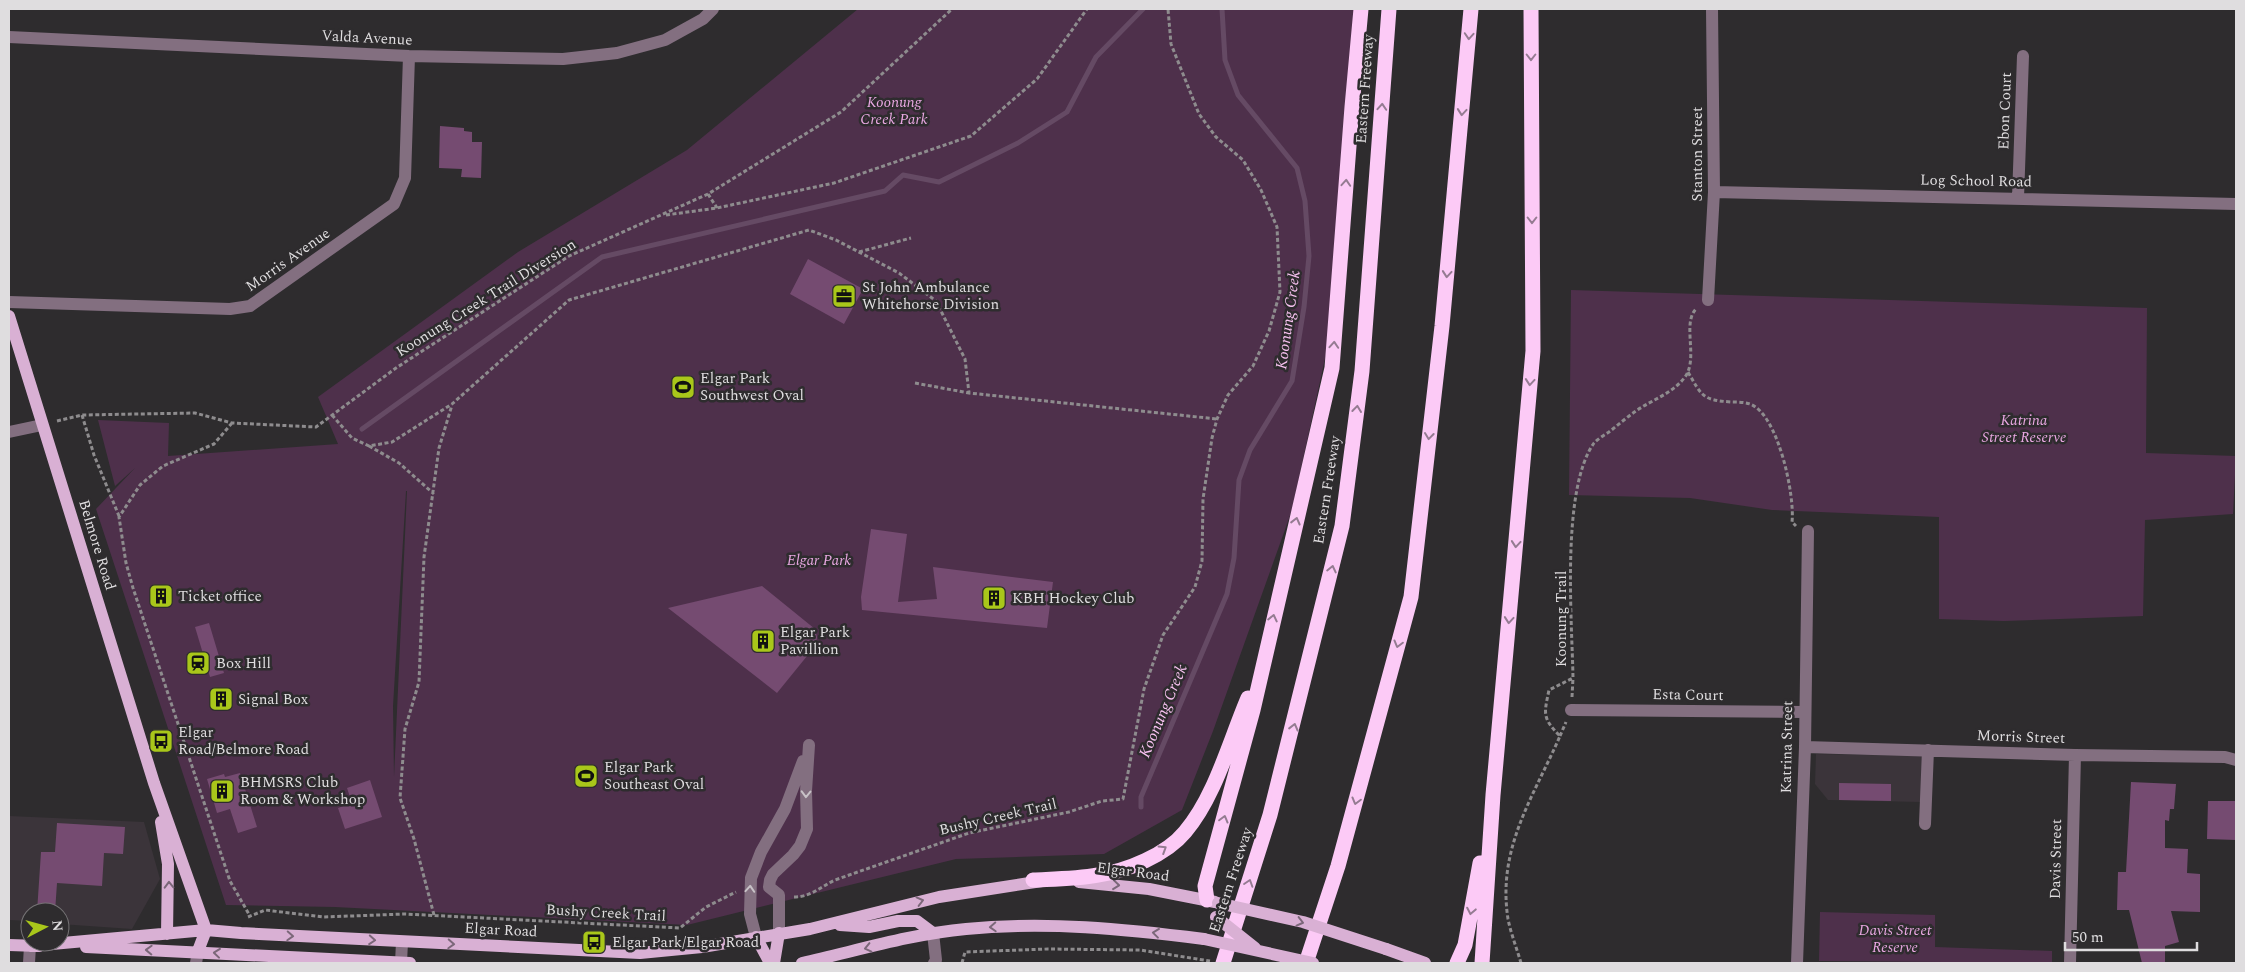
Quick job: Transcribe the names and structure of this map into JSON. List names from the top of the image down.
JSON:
{
  "streets": {
    "highway": ["Eastern Freeway"],
    "main road": ["Belmore Road", "Elgar Road"],
    "street": [
      "Valda Avenue",
      "Ebon Court",
      "Stanton Street",
      "Log School Road",
      "Morris Avenue",
      "Esta Court",
      "Morris Street",
      "Katrina Street",
      "Davis Street"
    ],
    "path": ["Koonung Creek Trail Diversion", "Koonung Trail", "Bushy Creek Trail"]
  },
  "crossings": [
    ["Valda Avenue", "Morris Avenue"],
    ["Ebon Court", "Log School Road"],
    ["Stanton Street", "Log School Road"],
    ["Koonung Creek Trail Diversion", "Belmore Road"],
    ["Belmore Road", "Elgar Road"],
    ["Esta Court", "Katrina Street"],
    ["Morris Street", "Katrina Street"],
    ["Morris Street", "Davis Street"]
  ],
  "water": ["Koonung Creek"],
  "parks": [
    "Koonung Creek Park",
    "Katrina Street Reserve",
    "Elgar Park",
    "Davis Street Reserve"
  ],
  "places": {
    "office": ["St John Ambulance Whitehorse Division"],
    "sports": ["Elgar Park Southwest Oval", "Elgar Park Southeast Oval"],
    "building": [
      "Ticket office",
      "KBH Hockey Club",
      "Elgar Park Pavillion",
      "Signal Box",
      "BHMSRS Club Room & Workshop"
    ],
    "station": ["Box Hill"],
    "bus stop": ["Elgar Road/Belmore Road", "Elgar Park/Elgar Road"]
  },
  "scale_bar": "50 m",
  "north": "right"
}
